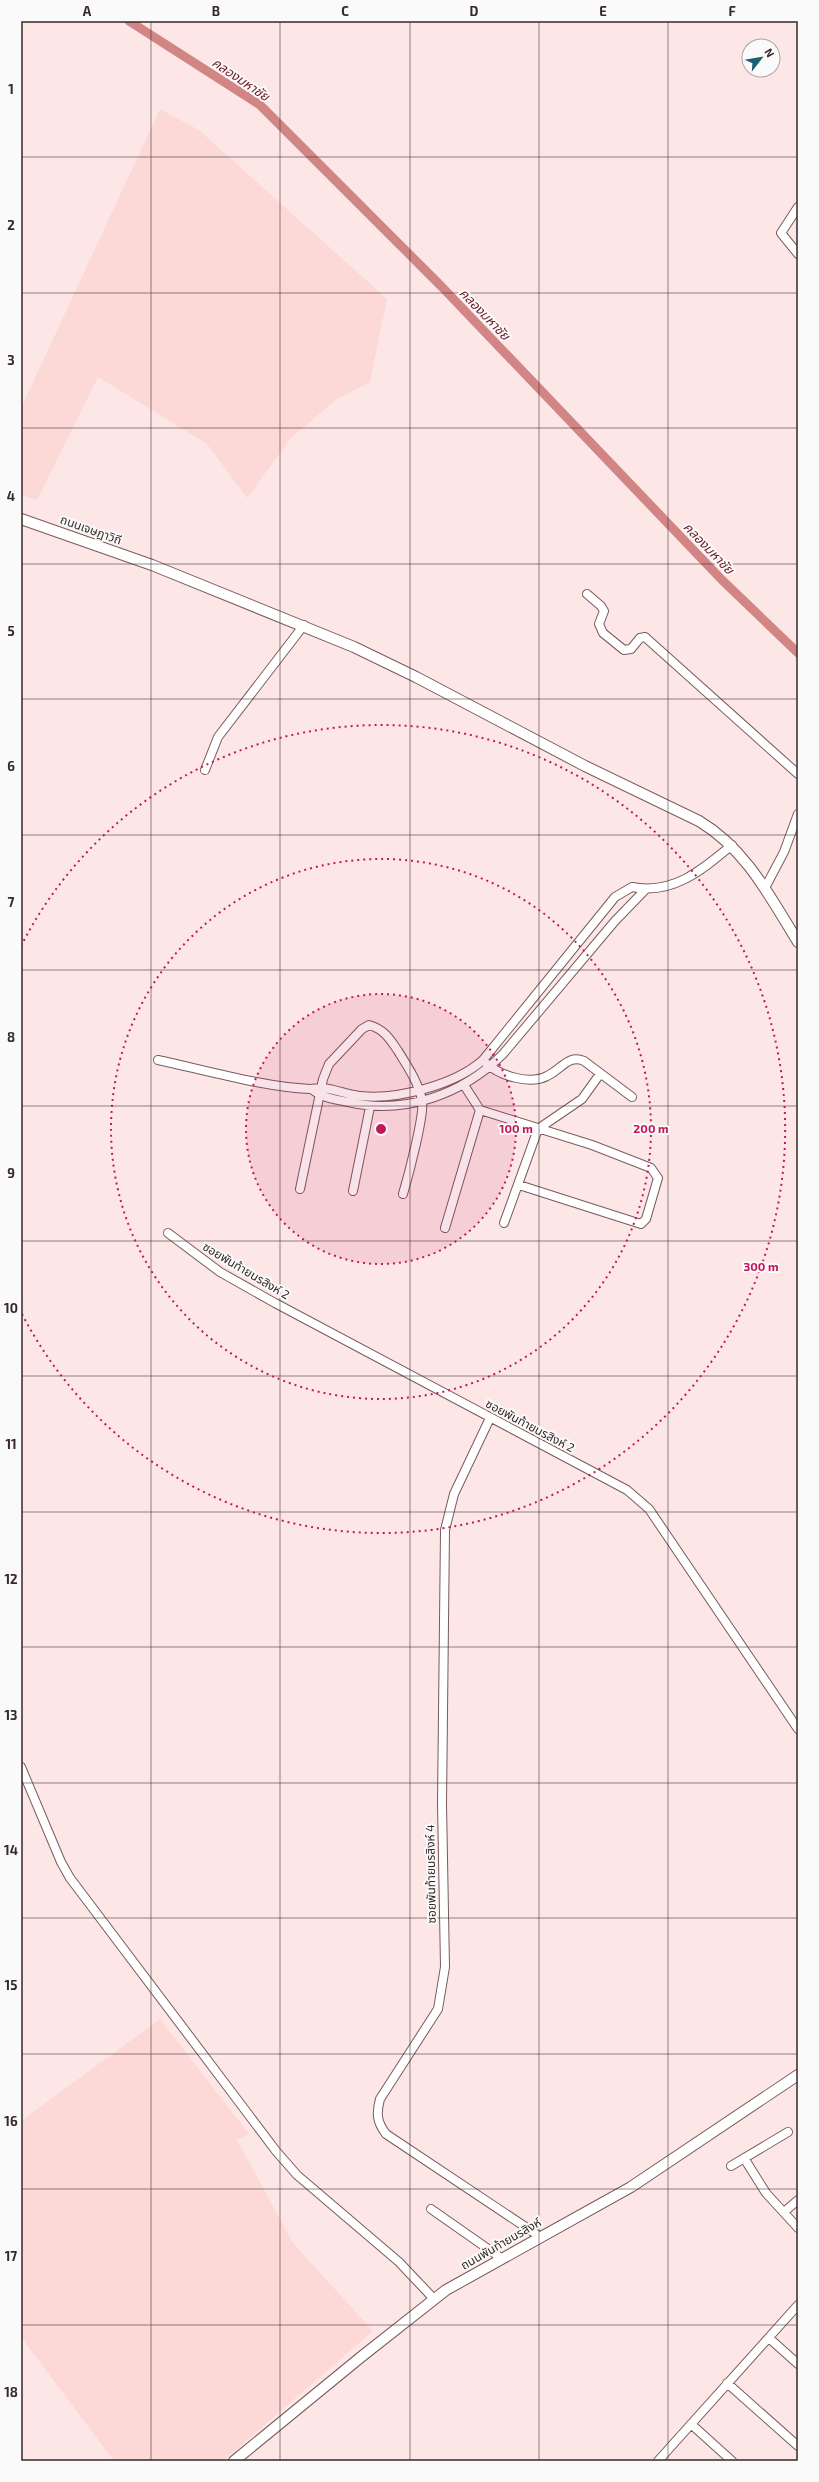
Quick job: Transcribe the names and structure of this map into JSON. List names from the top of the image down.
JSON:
{
  "streets": {
    "street": [
      "ถนนเจษฎาวิถี",
      "ซอยพันท้ายนรสิงห์ 2",
      "ซอยพันท้ายนรสิงห์ 4",
      "ถนนพันท้ายนรสิงห์"
    ]
  },
  "crossings": [
    ["ซอยพันท้ายนรสิงห์ 2", "ซอยพันท้ายนรสิงห์ 4"],
    ["ซอยพันท้ายนรสิงห์ 4", "ถนนพันท้ายนรสิงห์"]
  ],
  "water": ["คลองมหาชัย"],
  "north": "top right",
  "grid": {
    "columns": [
      "A",
      "B",
      "C",
      "D",
      "E",
      "F"
    ],
    "rows": [
      "1",
      "2",
      "3",
      "4",
      "5",
      "6",
      "7",
      "8",
      "9",
      "10",
      "11",
      "12",
      "13",
      "14",
      "15",
      "16",
      "17",
      "18"
    ]
  },
  "rings": ["100 m", "200 m", "300 m"]
}
